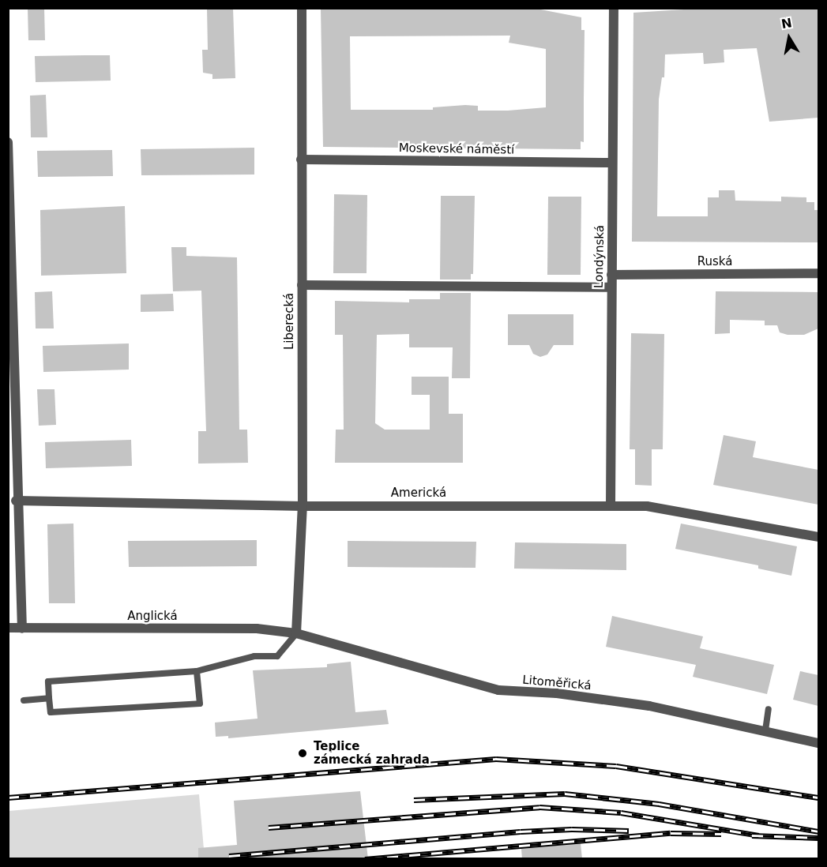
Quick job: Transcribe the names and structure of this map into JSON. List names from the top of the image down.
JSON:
{
  "streets": {
    "street": [
      "Moskevské náměstí",
      "Londýnská",
      "Ruská",
      "Liberecká",
      "Americká",
      "Anglická",
      "Litoměřická"
    ]
  },
  "crossings": [
    ["Moskevské náměstí", "Londýnská"],
    ["Moskevské náměstí", "Liberecká"],
    ["Londýnská", "Ruská"],
    ["Londýnská", "Americká"],
    ["Liberecká", "Americká"],
    ["Liberecká", "Anglická"],
    ["Liberecká", "Litoměřická"],
    ["Anglická", "Litoměřická"]
  ],
  "places": ["Teplice zámecká zahrada"],
  "north": "top"
}
